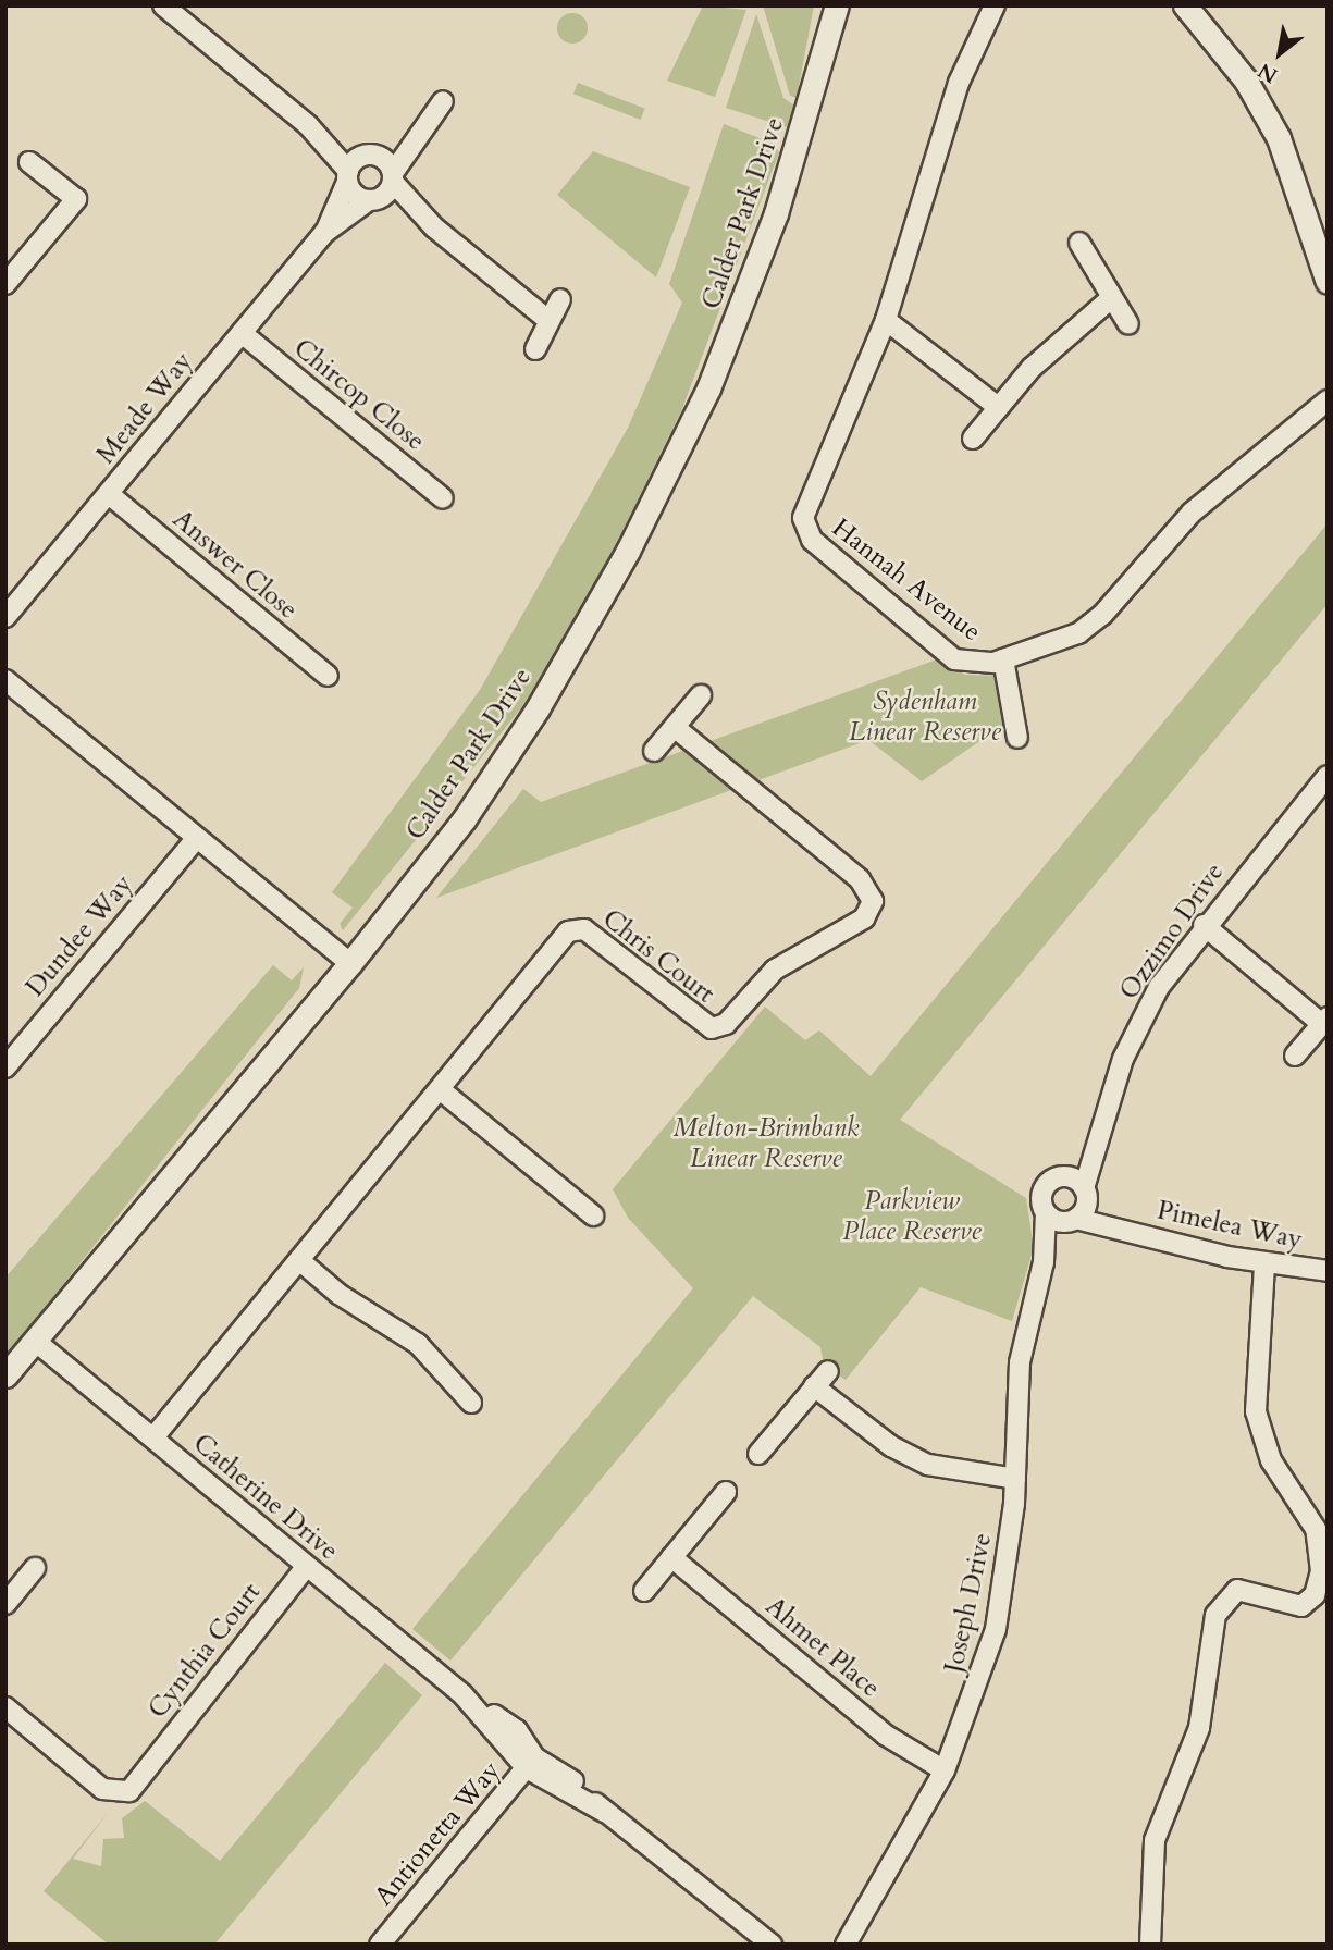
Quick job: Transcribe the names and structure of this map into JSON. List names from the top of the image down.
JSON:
{
  "streets": {
    "street": [
      "Calder Park Drive",
      "Chircop Close",
      "Meade Way",
      "Answer Close",
      "Hannah Avenue",
      "Ozzimo Drive",
      "Dundee Way",
      "Chris Court",
      "Pimelea Way",
      "Catherine Drive",
      "Joseph Drive",
      "Ahmet Place",
      "Cynthia Court",
      "Antionetta Way"
    ]
  },
  "crossings": [
    ["Calder Park Drive", "Catherine Drive"],
    ["Chircop Close", "Meade Way"],
    ["Meade Way", "Answer Close"],
    ["Ozzimo Drive", "Pimelea Way"],
    ["Ozzimo Drive", "Joseph Drive"],
    ["Chris Court", "Catherine Drive"],
    ["Pimelea Way", "Joseph Drive"],
    ["Catherine Drive", "Cynthia Court"],
    ["Catherine Drive", "Antionetta Way"],
    ["Joseph Drive", "Ahmet Place"]
  ],
  "parks": ["Sydenham Linear Reserve", "Melton-Brimbank Linear Reserve", "Parkview Place Reserve"],
  "north": "bottom left"
}
